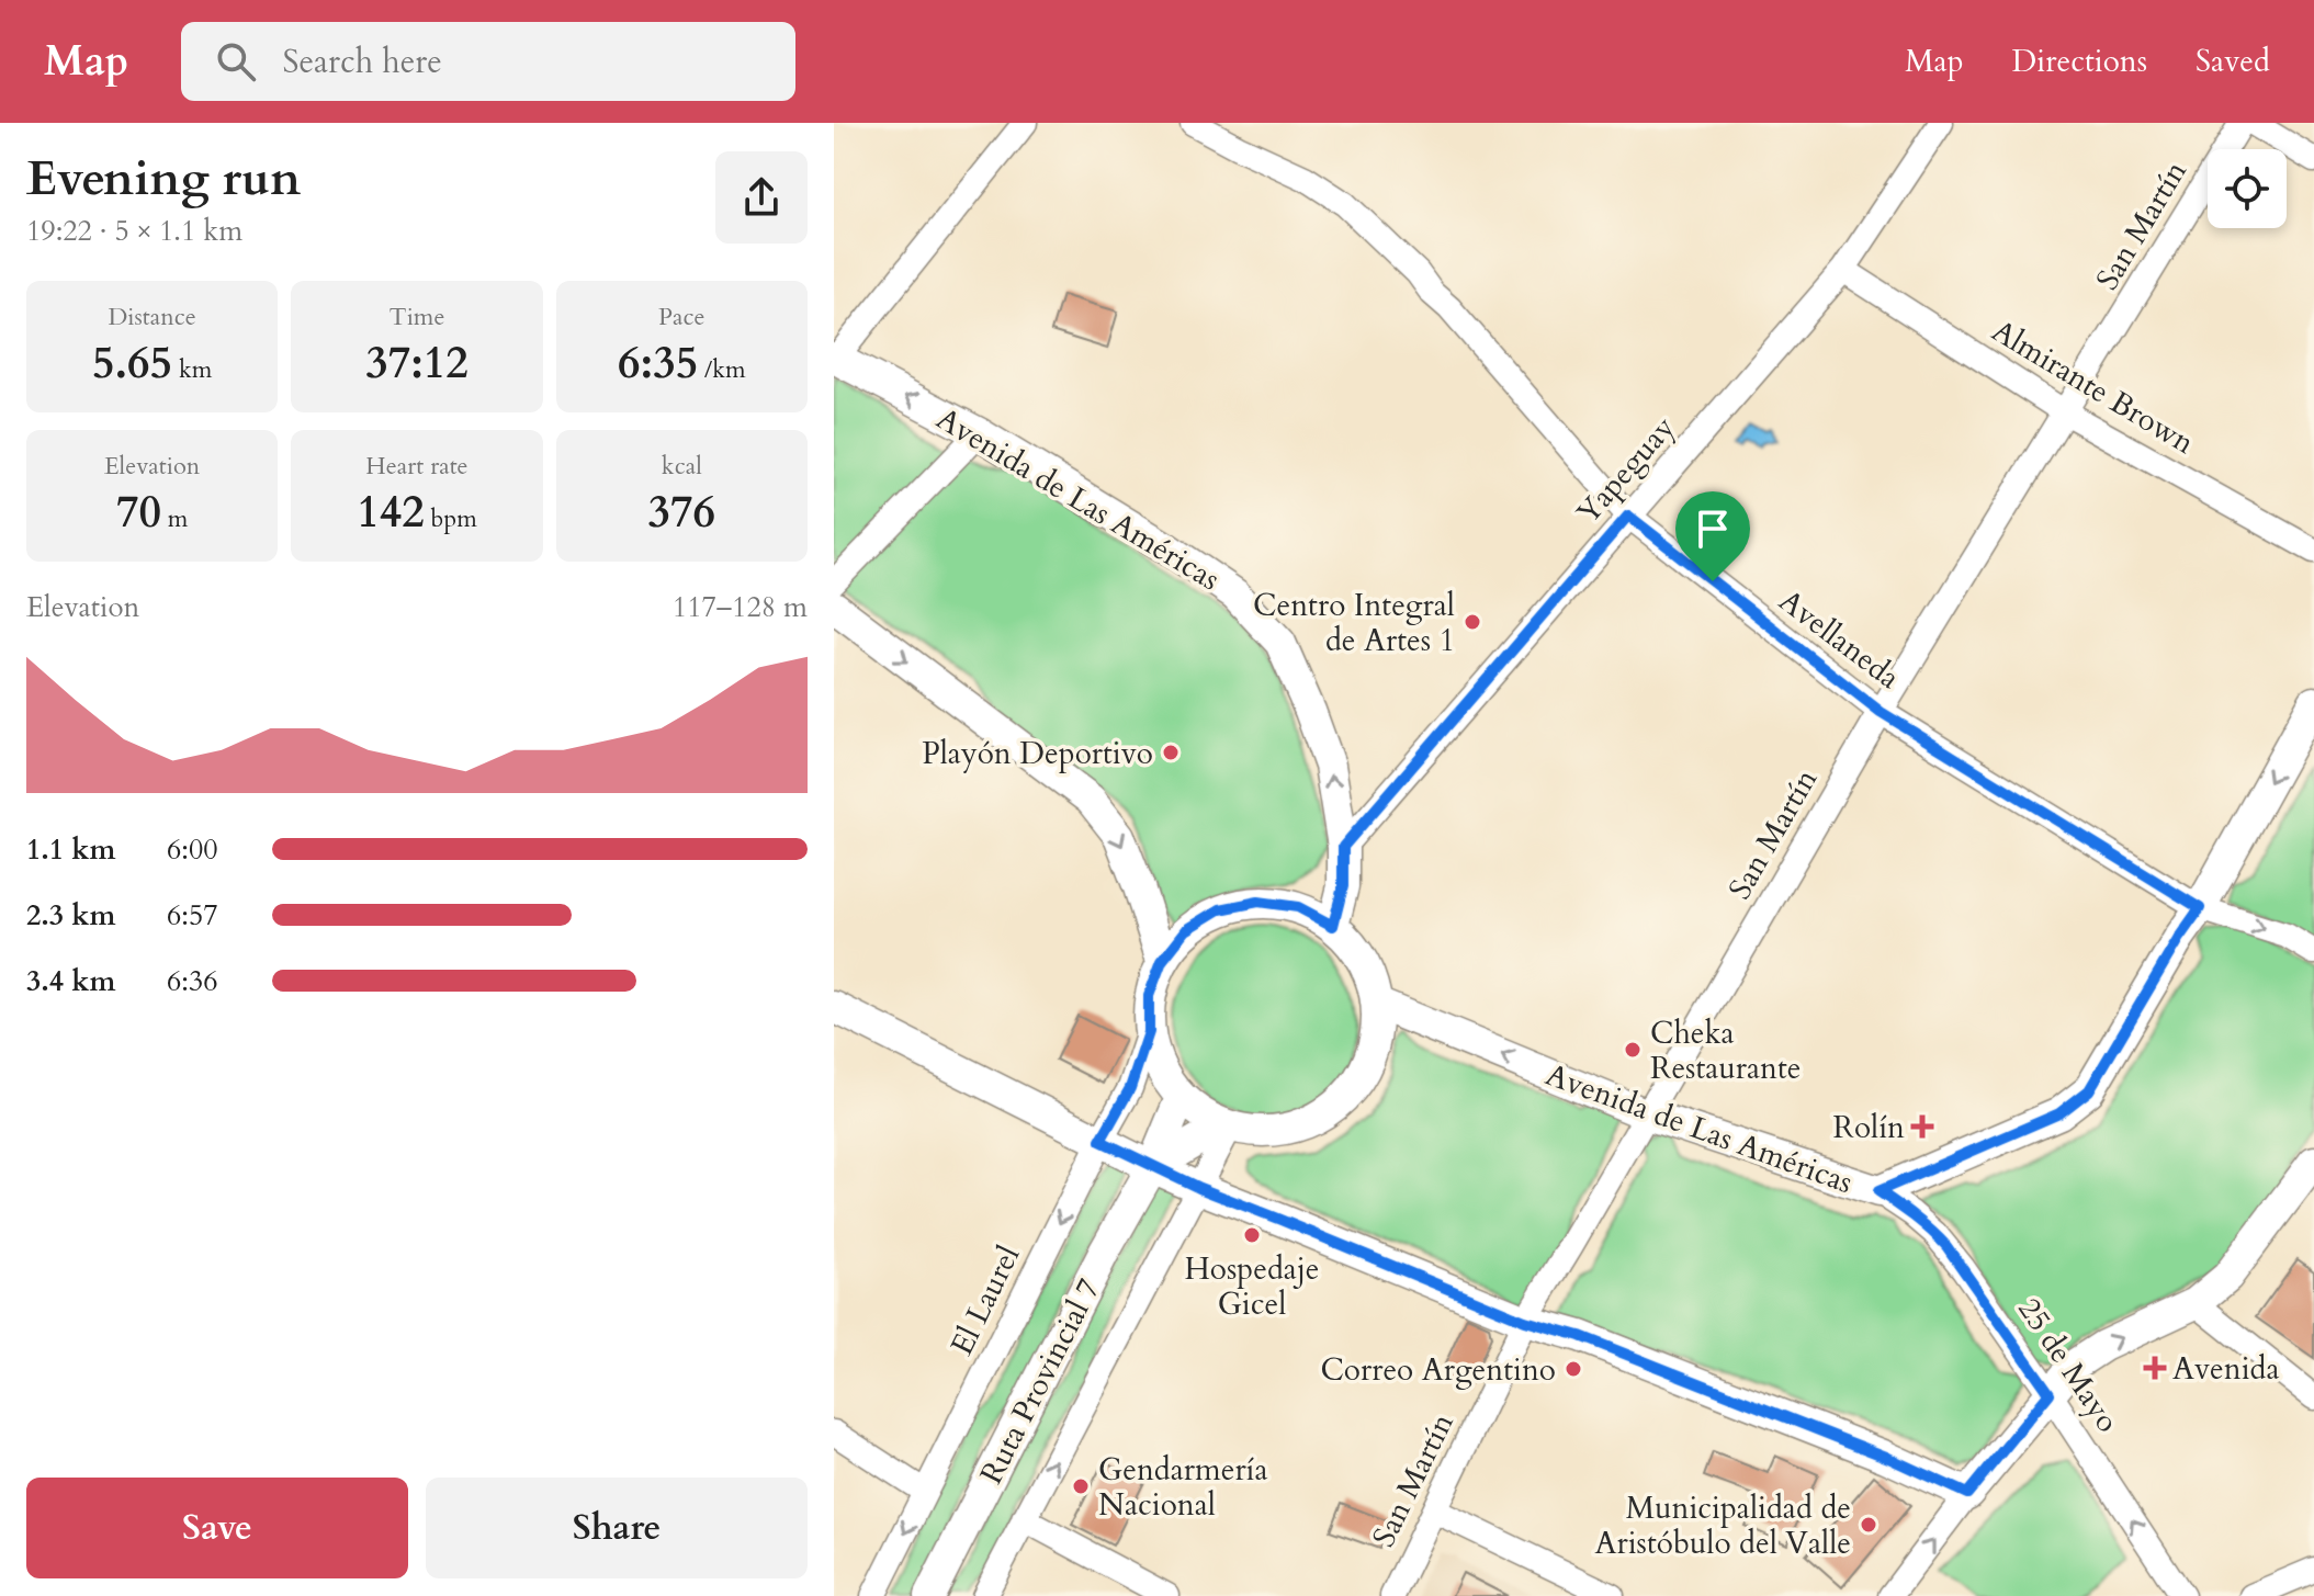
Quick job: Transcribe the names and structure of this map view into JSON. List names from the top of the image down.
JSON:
{
  "streets": {
    "main road": ["Avenida de Las Américas", "Ruta Provincial 7"],
    "street": [
      "San Martín",
      "Almirante Brown",
      "Yapeguay",
      "Avellaneda",
      "El Laurel",
      "25 de Mayo"
    ]
  },
  "crossings": [
    ["San Martín", "Almirante Brown"],
    ["San Martín", "Avenida de Las Américas"],
    ["San Martín", "Avellaneda"],
    ["Almirante Brown", "Yapeguay"],
    ["Yapeguay", "Avenida de Las Américas"],
    ["Yapeguay", "Avellaneda"],
    ["Avenida de Las Américas", "Avellaneda"],
    ["Avenida de Las Américas", "El Laurel"],
    ["Avenida de Las Américas", "25 de Mayo"],
    ["Avenida de Las Américas", "Ruta Provincial 7"],
    ["El Laurel", "Ruta Provincial 7"]
  ],
  "places": {
    "other": [
      "Centro Integral de Artes 1",
      "Playón Deportivo",
      "Cheka Restaurante",
      "Hospedaje Gicel",
      "Correo Argentino",
      "Gendarmería Nacional",
      "Municipalidad de Aristóbulo del Valle"
    ],
    "health": ["Rolín", "Avenida"]
  },
  "page": {
    "header": "Map",
    "search": "Search here",
    "nav": ["Map", "Directions", "Saved"],
    "heading": ["Evening run", "19:22 · 5 × 1.1 km"],
    "stats": [
      ["Distance", "5.65 km"],
      ["Time", "37:12"],
      ["Pace", "6:35 /km"],
      ["Elevation", "70 m"],
      ["Heart rate", "142 bpm"],
      ["kcal", "376"]
    ],
    "chart": ["Elevation", "117–128 m"],
    "list": [
      {
        "name": "1.1 km",
        "note": "6:00"
      },
      {
        "name": "2.3 km",
        "note": "6:57"
      },
      {
        "name": "3.4 km",
        "note": "6:36"
      }
    ],
    "buttons": ["Save", "Share"]
  }
}
